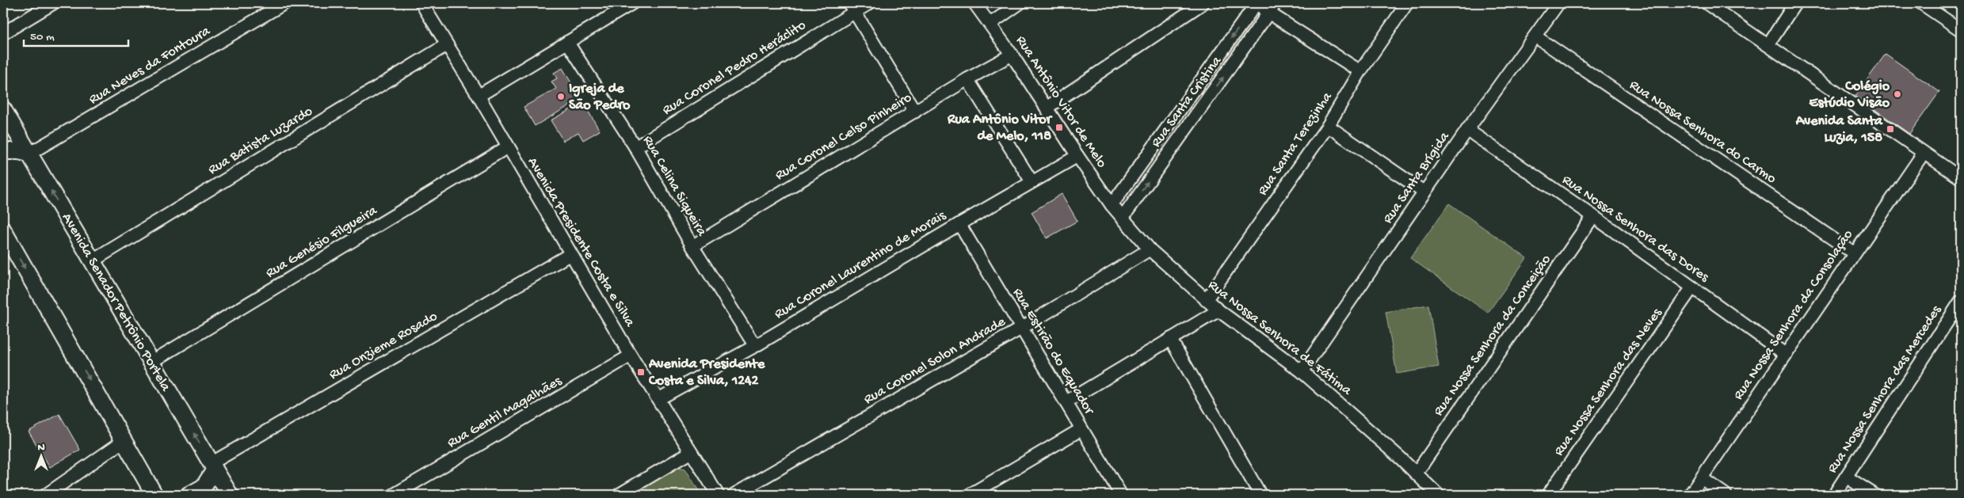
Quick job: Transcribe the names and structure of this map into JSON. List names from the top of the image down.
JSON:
{
  "streets": {
    "street": [
      "Rua Neves da Fontoura",
      "Rua Coronel Pedro Heráclito",
      "Rua Antônio Vitor de Melo",
      "Rua Santa Cristina",
      "Rua Nossa Senhora do Carmo",
      "Rua Coronel Celso Pinheiro",
      "Rua Batista Luzardo",
      "Rua Santa Terezinha",
      "Rua Santa Brígida",
      "Rua Celina Siqueira",
      "Rua Nossa Senhora das Dores",
      "Rua Genésio Filgueira",
      "Avenida Presidente Costa e Silva",
      "Rua Coronel Laurentino de Morais",
      "Avenida Senador Petrônio Portela",
      "Rua Nossa Senhora da Consolação",
      "Rua Nossa Senhora da Conceição",
      "Rua Nossa Senhora de Fátima",
      "Rua Onzieme Rosado",
      "Rua Estirão do Equador",
      "Rua Coronel Solon Andrade",
      "Rua Nossa Senhora das Neves",
      "Rua Nossa Senhora das Mercedes",
      "Rua Gentil Magalhães"
    ]
  },
  "crossings": [
    ["Rua Neves da Fontoura", "Avenida Senador Petrônio Portela"],
    ["Rua Coronel Pedro Heráclito", "Rua Celina Siqueira"],
    ["Rua Antônio Vitor de Melo", "Rua Santa Cristina"],
    ["Rua Antônio Vitor de Melo", "Rua Coronel Celso Pinheiro"],
    ["Rua Antônio Vitor de Melo", "Rua Coronel Laurentino de Morais"],
    ["Rua Antônio Vitor de Melo", "Rua Nossa Senhora de Fátima"],
    ["Rua Santa Cristina", "Rua Nossa Senhora de Fátima"],
    ["Rua Nossa Senhora do Carmo", "Rua Santa Brígida"],
    ["Rua Nossa Senhora do Carmo", "Rua Nossa Senhora da Consolação"],
    ["Rua Coronel Celso Pinheiro", "Rua Celina Siqueira"],
    ["Rua Batista Luzardo", "Avenida Presidente Costa e Silva"],
    ["Rua Batista Luzardo", "Avenida Senador Petrônio Portela"],
    ["Rua Santa Terezinha", "Rua Nossa Senhora de Fátima"],
    ["Rua Santa Brígida", "Rua Nossa Senhora das Dores"],
    ["Rua Santa Brígida", "Rua Nossa Senhora de Fátima"],
    ["Rua Celina Siqueira", "Rua Coronel Laurentino de Morais"],
    ["Rua Nossa Senhora das Dores", "Rua Nossa Senhora da Consolação"],
    ["Rua Nossa Senhora das Dores", "Rua Nossa Senhora da Conceição"],
    ["Rua Nossa Senhora das Dores", "Rua Nossa Senhora das Neves"],
    ["Rua Genésio Filgueira", "Avenida Presidente Costa e Silva"],
    ["Rua Genésio Filgueira", "Avenida Senador Petrônio Portela"],
    ["Avenida Presidente Costa e Silva", "Rua Coronel Laurentino de Morais"],
    ["Avenida Presidente Costa e Silva", "Rua Onzieme Rosado"],
    ["Avenida Presidente Costa e Silva", "Rua Gentil Magalhães"],
    ["Rua Coronel Laurentino de Morais", "Rua Estirão do Equador"],
    ["Avenida Senador Petrônio Portela", "Rua Onzieme Rosado"],
    ["Rua Nossa Senhora da Conceição", "Rua Nossa Senhora de Fátima"],
    ["Rua Nossa Senhora de Fátima", "Rua Coronel Solon Andrade"],
    ["Rua Estirão do Equador", "Rua Coronel Solon Andrade"]
  ],
  "places": {
    "other": ["Colégio Estúdio Visão", "Igreja de São Pedro"],
    "transit": ["Rua Antônio Vitor de Melo, 118", "Avenida Santa Luzia, 158", "Avenida Presidente Costa e Silva, 1242"]
  },
  "scale_bar": "50 m",
  "north": "top"
}
